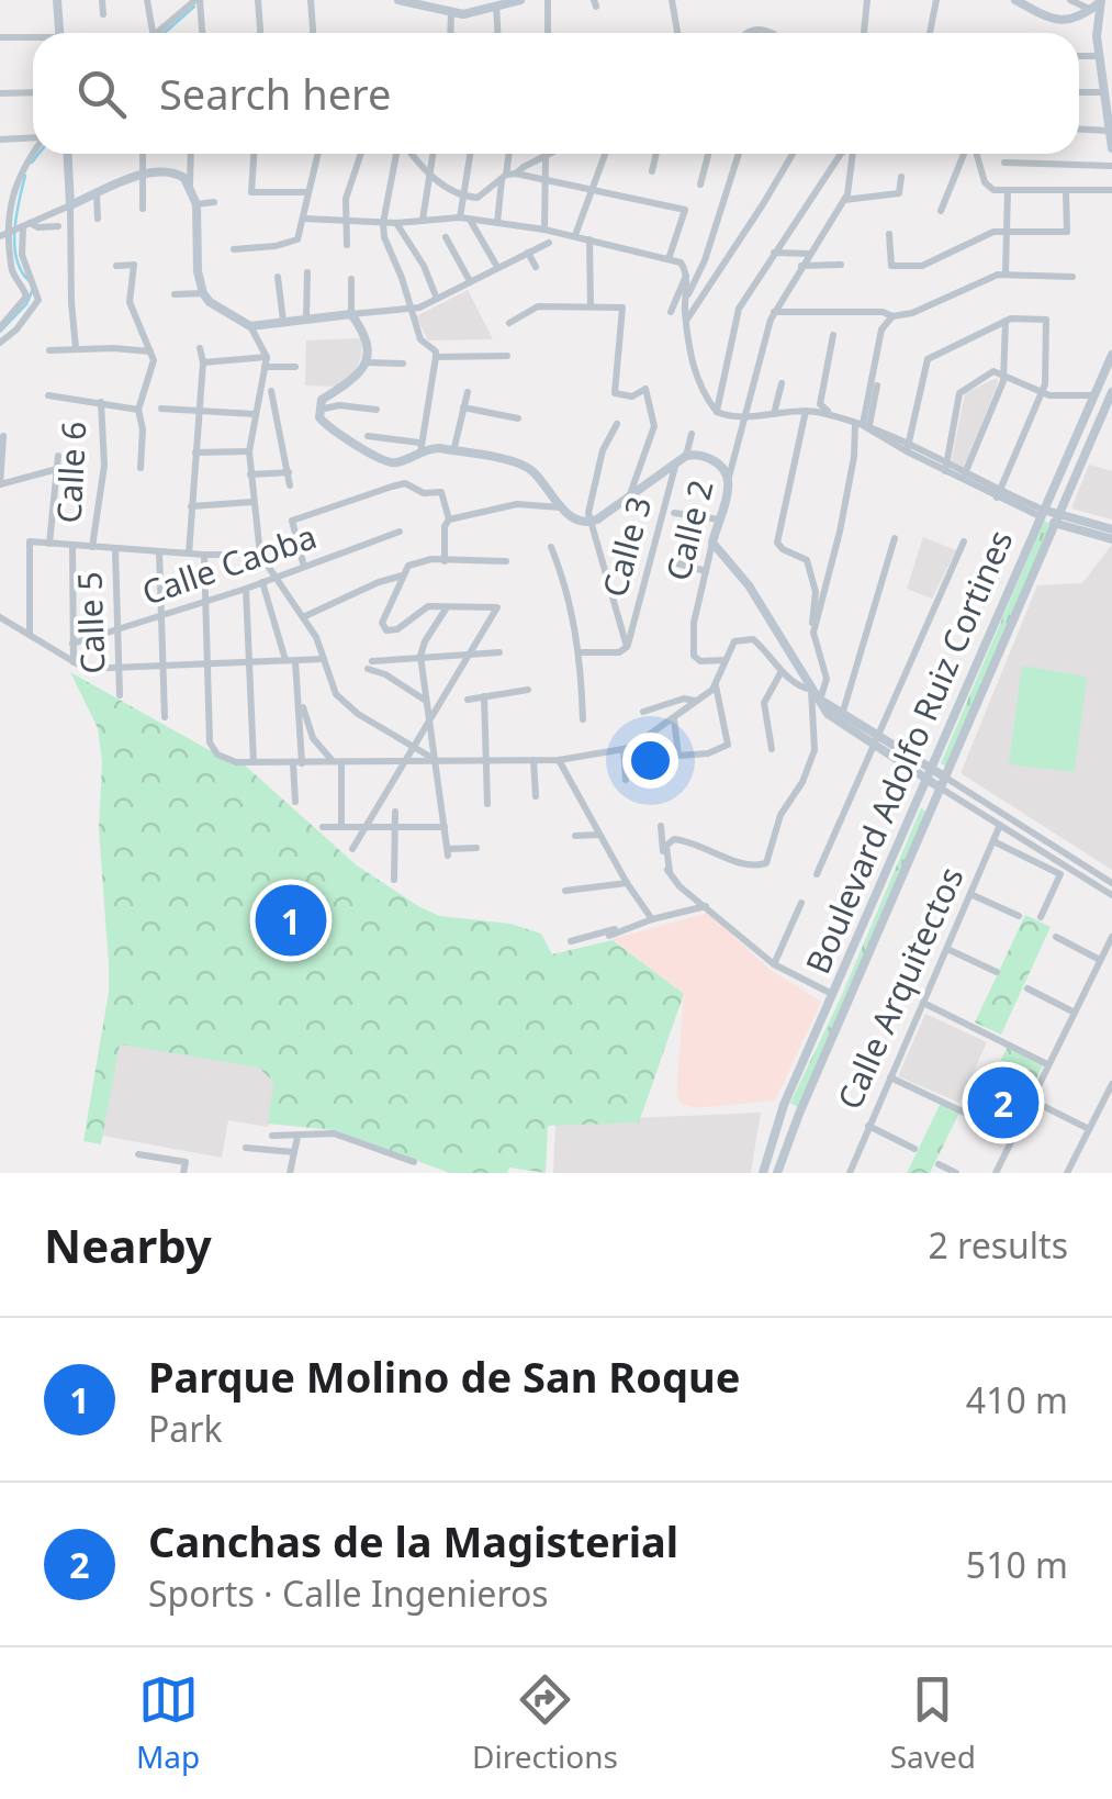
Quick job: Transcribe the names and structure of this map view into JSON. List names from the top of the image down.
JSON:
{
  "streets": {
    "main road": ["Calle 2", "Boulevard Adolfo Ruiz Cortines"],
    "street": [
      "Calle 6",
      "Calle 3",
      "Calle Caoba",
      "Calle 5",
      "Calle Arquitectos"
    ]
  },
  "crossings": [
    ["Calle 6", "Calle Caoba"],
    ["Calle Caoba", "Calle 5"]
  ],
  "page": {
    "search": "Search here",
    "pins": ["1", "2"],
    "heading": ["Nearby", "2 results"],
    "list": [
      {
        "mark": "1",
        "name": "Parque Molino de San Roque",
        "note": "Park",
        "value": "410 m"
      },
      {
        "mark": "2",
        "name": "Canchas de la Magisterial",
        "note": "Sports · Calle Ingenieros",
        "value": "510 m"
      }
    ],
    "nav": ["Map", "Directions", "Saved"]
  }
}
